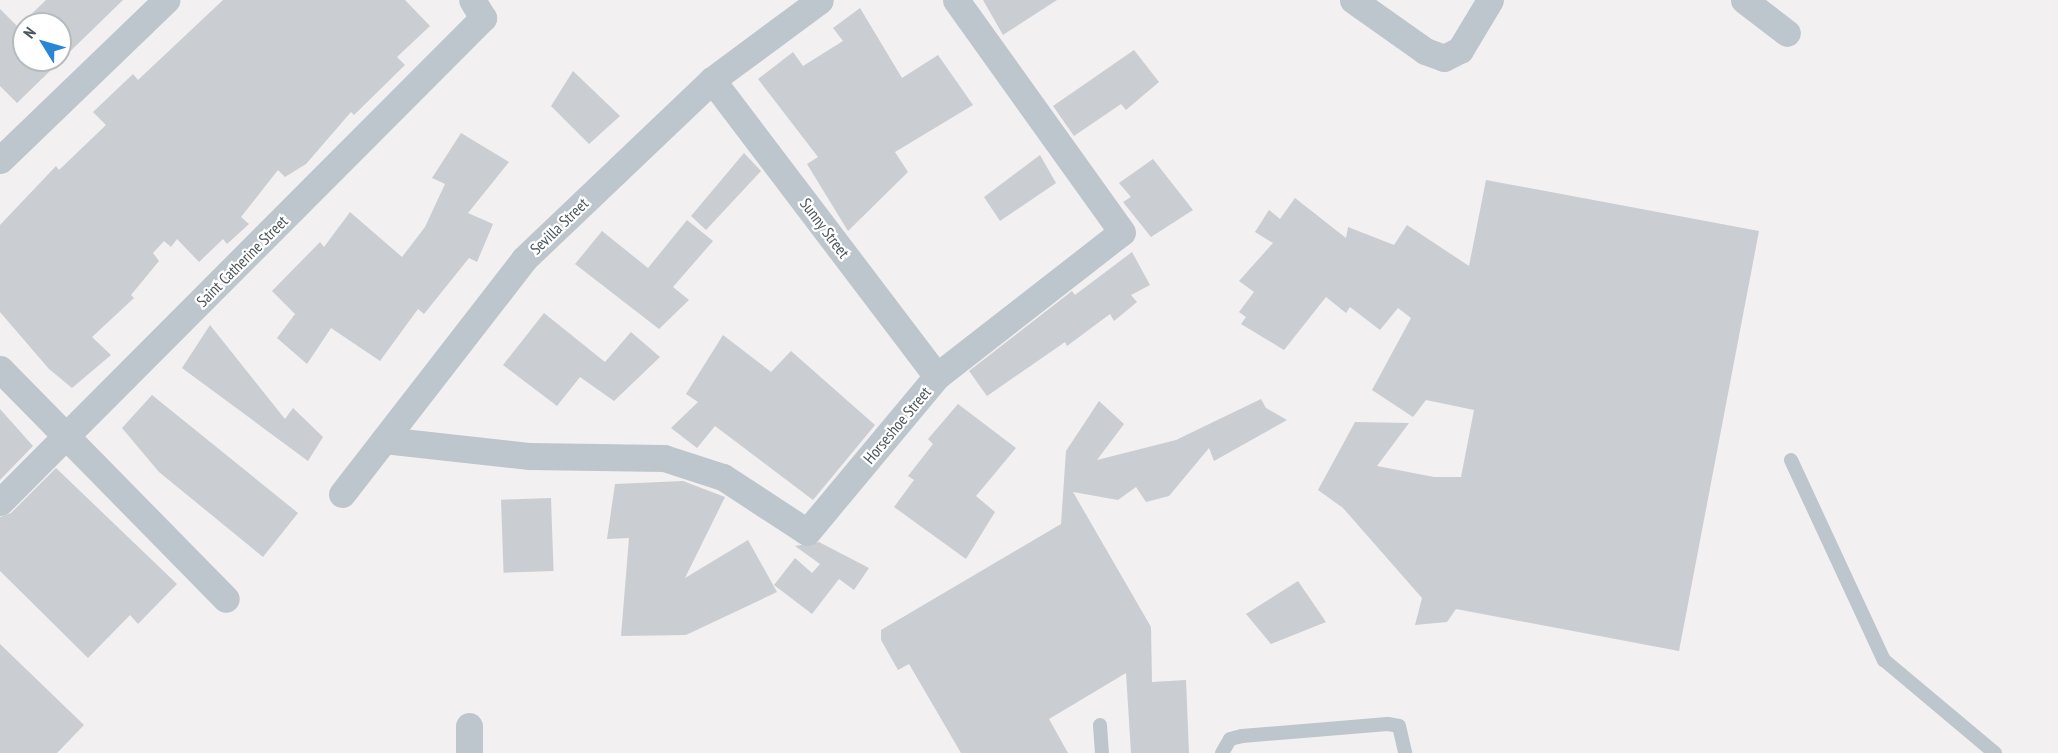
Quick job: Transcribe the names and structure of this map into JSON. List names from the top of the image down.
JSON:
{
  "streets": {
    "street": [
      "Sevilla Street",
      "Sunny Street",
      "Saint Catherine Street",
      "Horseshoe Street"
    ]
  },
  "crossings": [
    ["Sevilla Street", "Sunny Street"],
    ["Sevilla Street", "Horseshoe Street"],
    ["Sunny Street", "Horseshoe Street"]
  ],
  "north": "top left"
}
